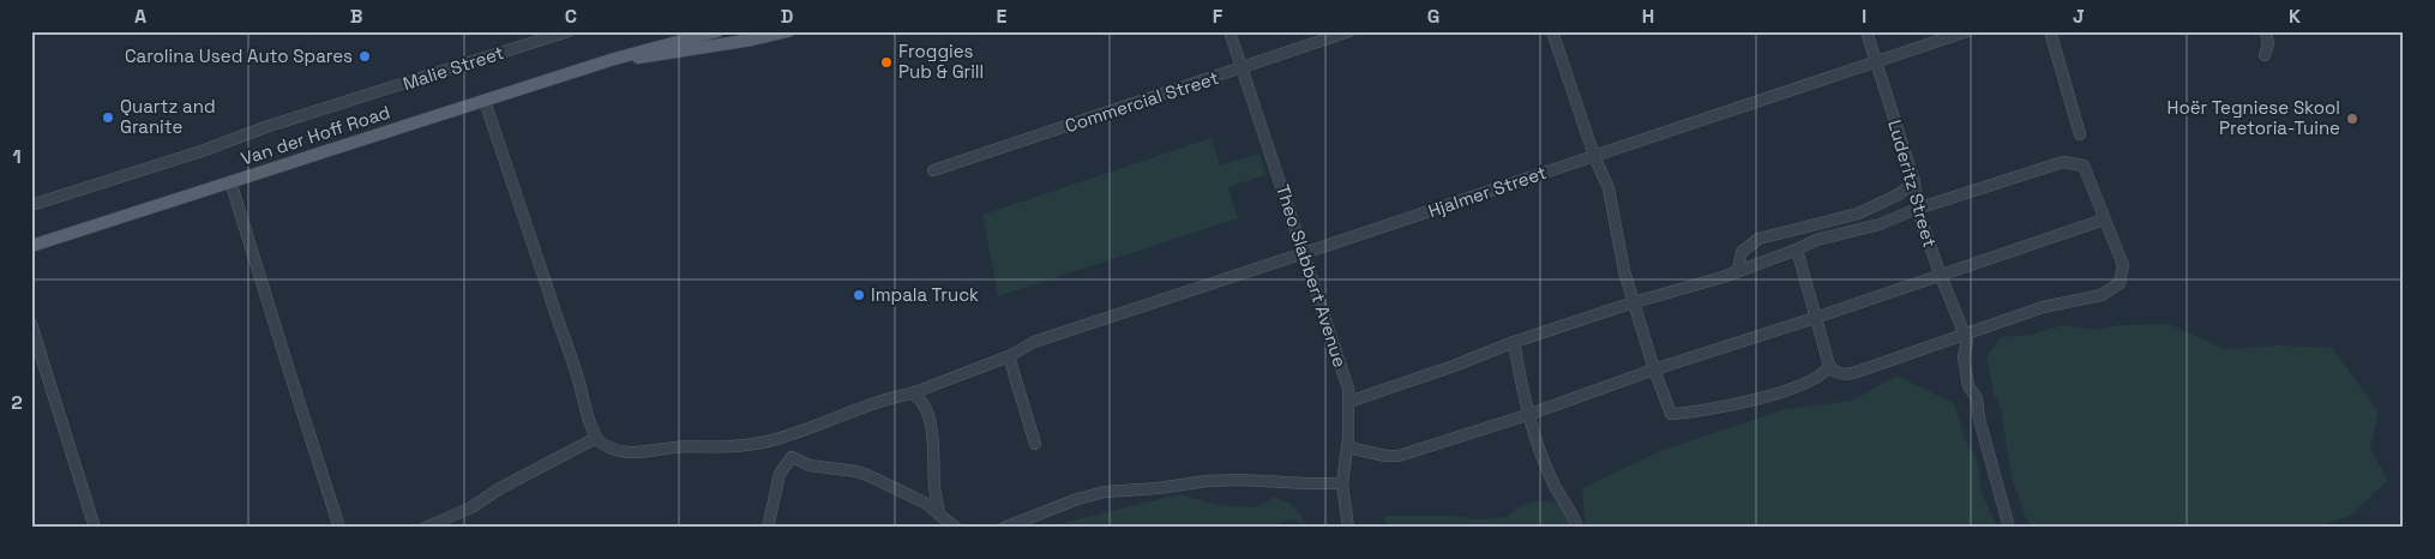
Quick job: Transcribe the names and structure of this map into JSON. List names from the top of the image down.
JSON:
{
  "streets": {
    "main road": ["Van der Hoff Road"],
    "street": [
      "Malie Street",
      "Commercial Street",
      "Luderitz Street",
      "Hjalmer Street",
      "Theo Slabbert Avenue"
    ]
  },
  "crossings": [
    ["Commercial Street", "Theo Slabbert Avenue"],
    ["Luderitz Street", "Hjalmer Street"],
    ["Hjalmer Street", "Theo Slabbert Avenue"]
  ],
  "places": [
    "Carolina Used Auto Spares",
    "Froggies Pub & Grill",
    "Quartz and Granite",
    "Hoër Tegniese Skool Pretoria-Tuine",
    "Impala Truck"
  ],
  "grid": {
    "columns": [
      "A",
      "B",
      "C",
      "D",
      "E",
      "F",
      "G",
      "H",
      "I",
      "J",
      "K"
    ],
    "rows": ["1", "2"]
  }
}
